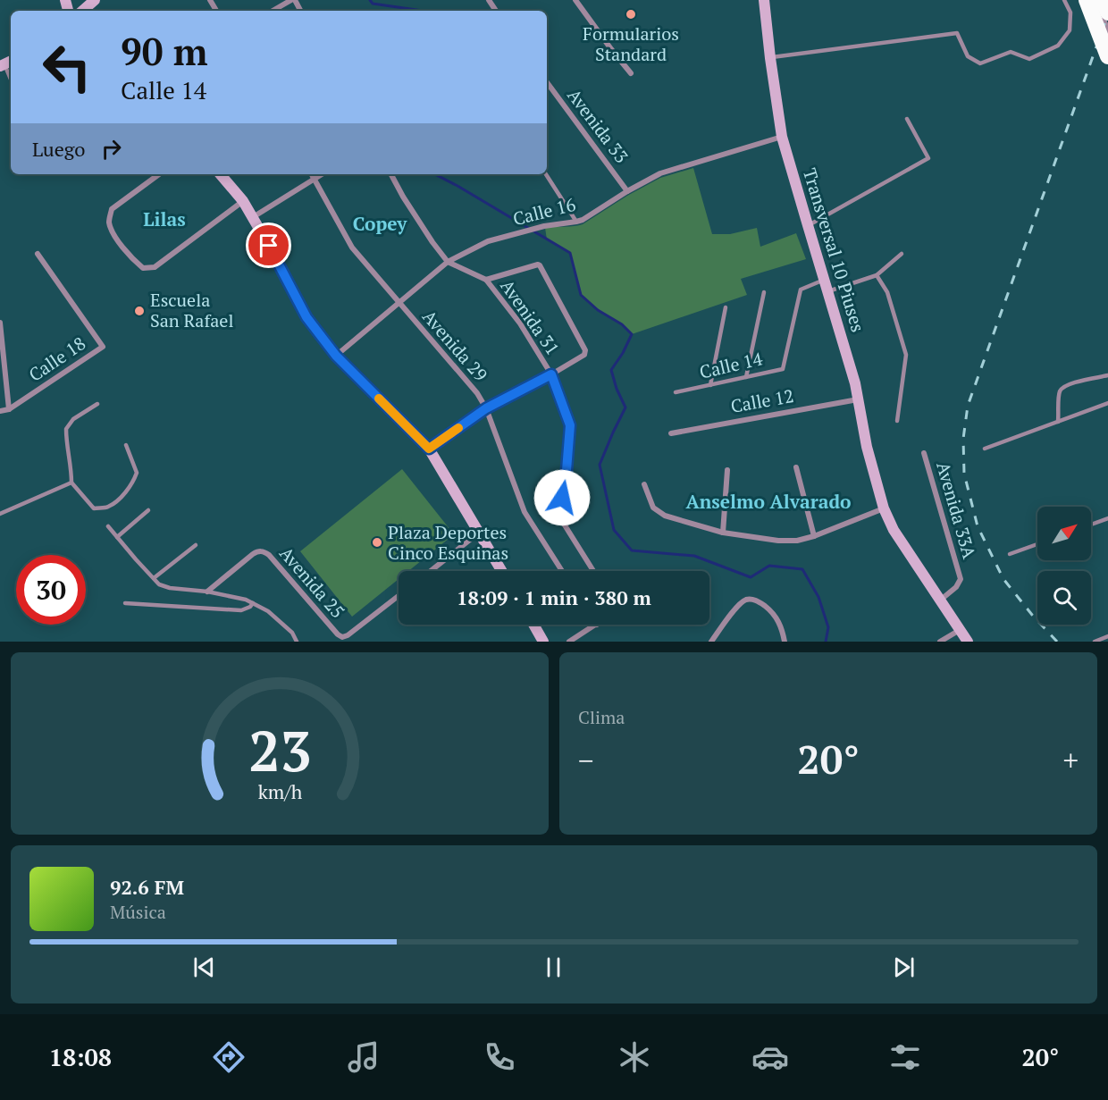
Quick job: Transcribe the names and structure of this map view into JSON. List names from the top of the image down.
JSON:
{
  "streets": {
    "street": [
      "Avenida 33",
      "Calle 16",
      "Transversal 10 Piuses",
      "Avenida 31",
      "Avenida 29",
      "Calle 18",
      "Calle 12",
      "Avenida 33A",
      "Avenida 25"
    ],
    "lane": ["Calle 14"]
  },
  "crossings": [
    ["Avenida 33", "Calle 16"],
    ["Calle 16", "Transversal 10 Piuses"],
    ["Calle 16", "Avenida 29"],
    ["Transversal 10 Piuses", "Calle 14"],
    ["Transversal 10 Piuses", "Calle 12"],
    ["Transversal 10 Piuses", "Avenida 33A"]
  ],
  "districts": ["Lilas", "Copey", "Anselmo Alvarado"],
  "places": ["Formularios Standard", "Escuela San Rafael", "Plaza Deportes Cinco Esquinas"],
  "north": "top right",
  "page": {
    "turn": ["90 m", "Calle 14"],
    "then": "Luego",
    "limit": "30",
    "trip": "18:09 · 1 min · 380 m",
    "tile": "Clima",
    "heat": ["−", "20°", "+"],
    "song": ["92.6 FM", "Música"],
    "tabs": ["18:08", "20°"],
    "gauge": ["23", "km/h"]
  }
}
